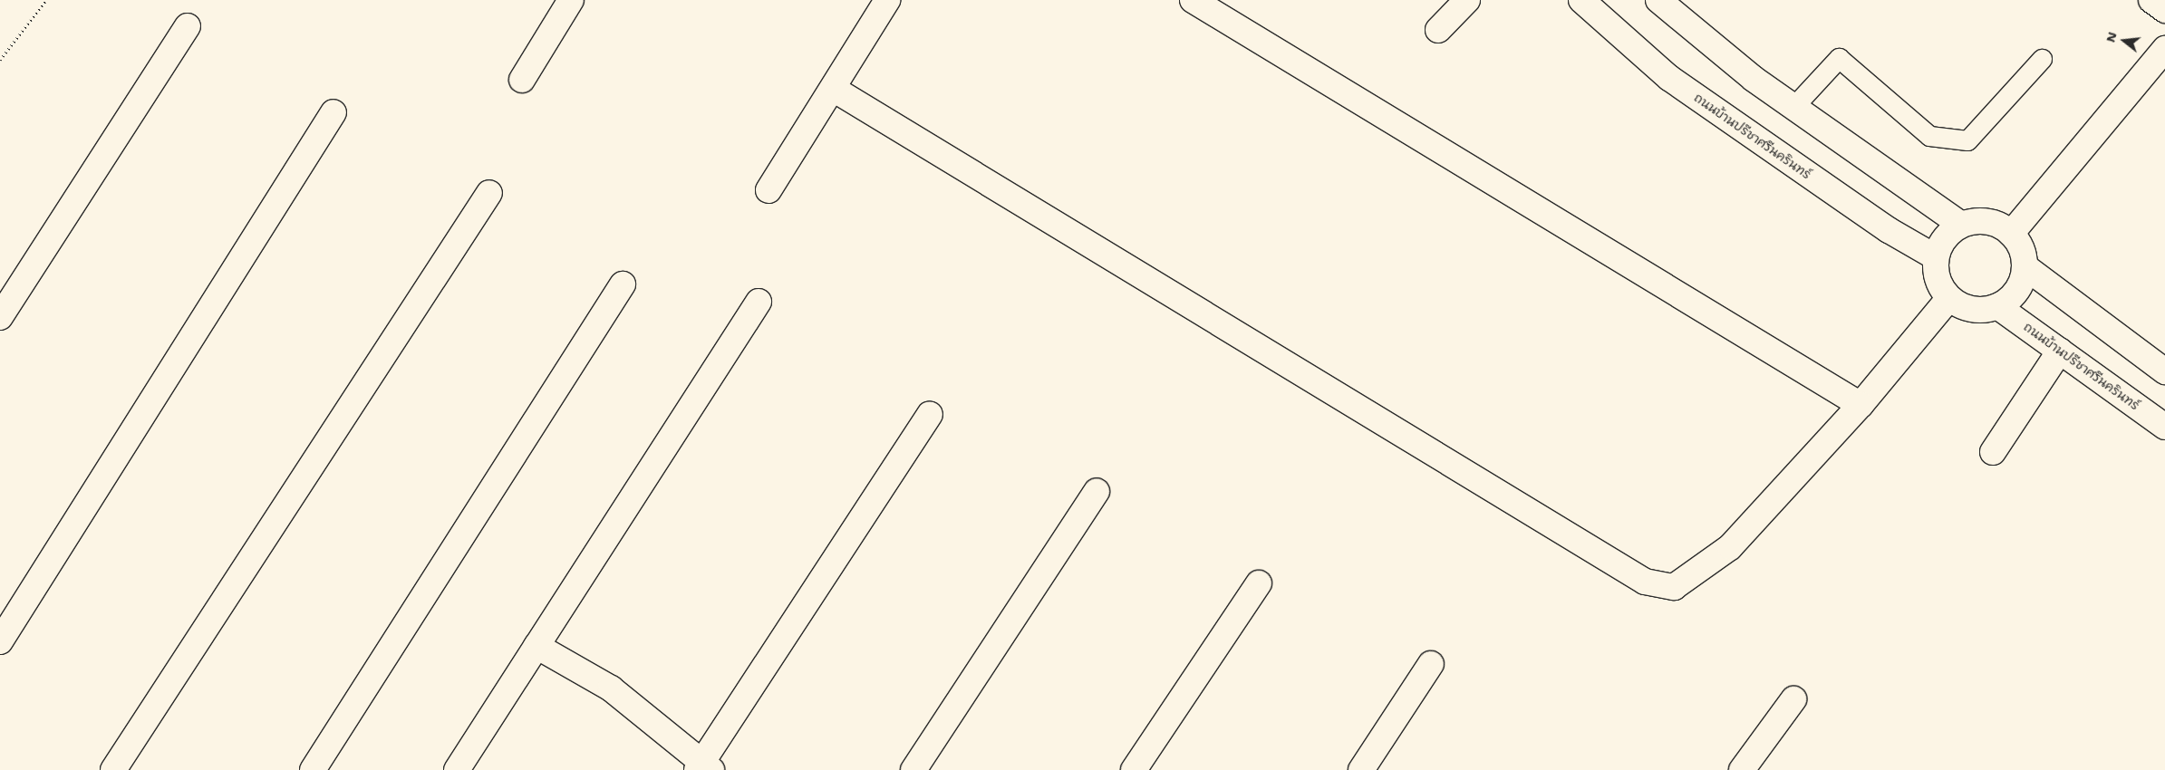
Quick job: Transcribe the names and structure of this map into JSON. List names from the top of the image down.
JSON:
{
  "streets": {
    "street": ["ถนนบ้านปรีชาศรีนครินทร์"]
  },
  "north": "left"
}
